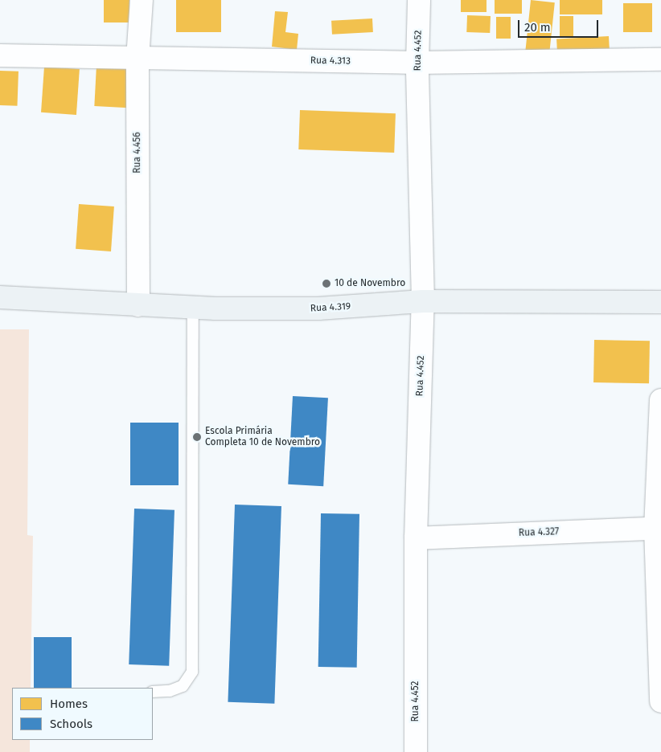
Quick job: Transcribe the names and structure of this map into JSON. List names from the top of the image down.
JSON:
{
  "streets": {
    "street": [
      "Rua 4.452",
      "Rua 4.313",
      "Rua 4.456",
      "Rua 4.319",
      "Rua 4.327"
    ]
  },
  "crossings": [
    ["Rua 4.452", "Rua 4.313"],
    ["Rua 4.452", "Rua 4.319"],
    ["Rua 4.452", "Rua 4.327"],
    ["Rua 4.313", "Rua 4.456"],
    ["Rua 4.456", "Rua 4.319"]
  ],
  "places": ["10 de Novembro", "Escola Primária Completa 10 de Novembro"],
  "legend": ["Homes", "Schools"],
  "scale_bar": "20 m"
}
